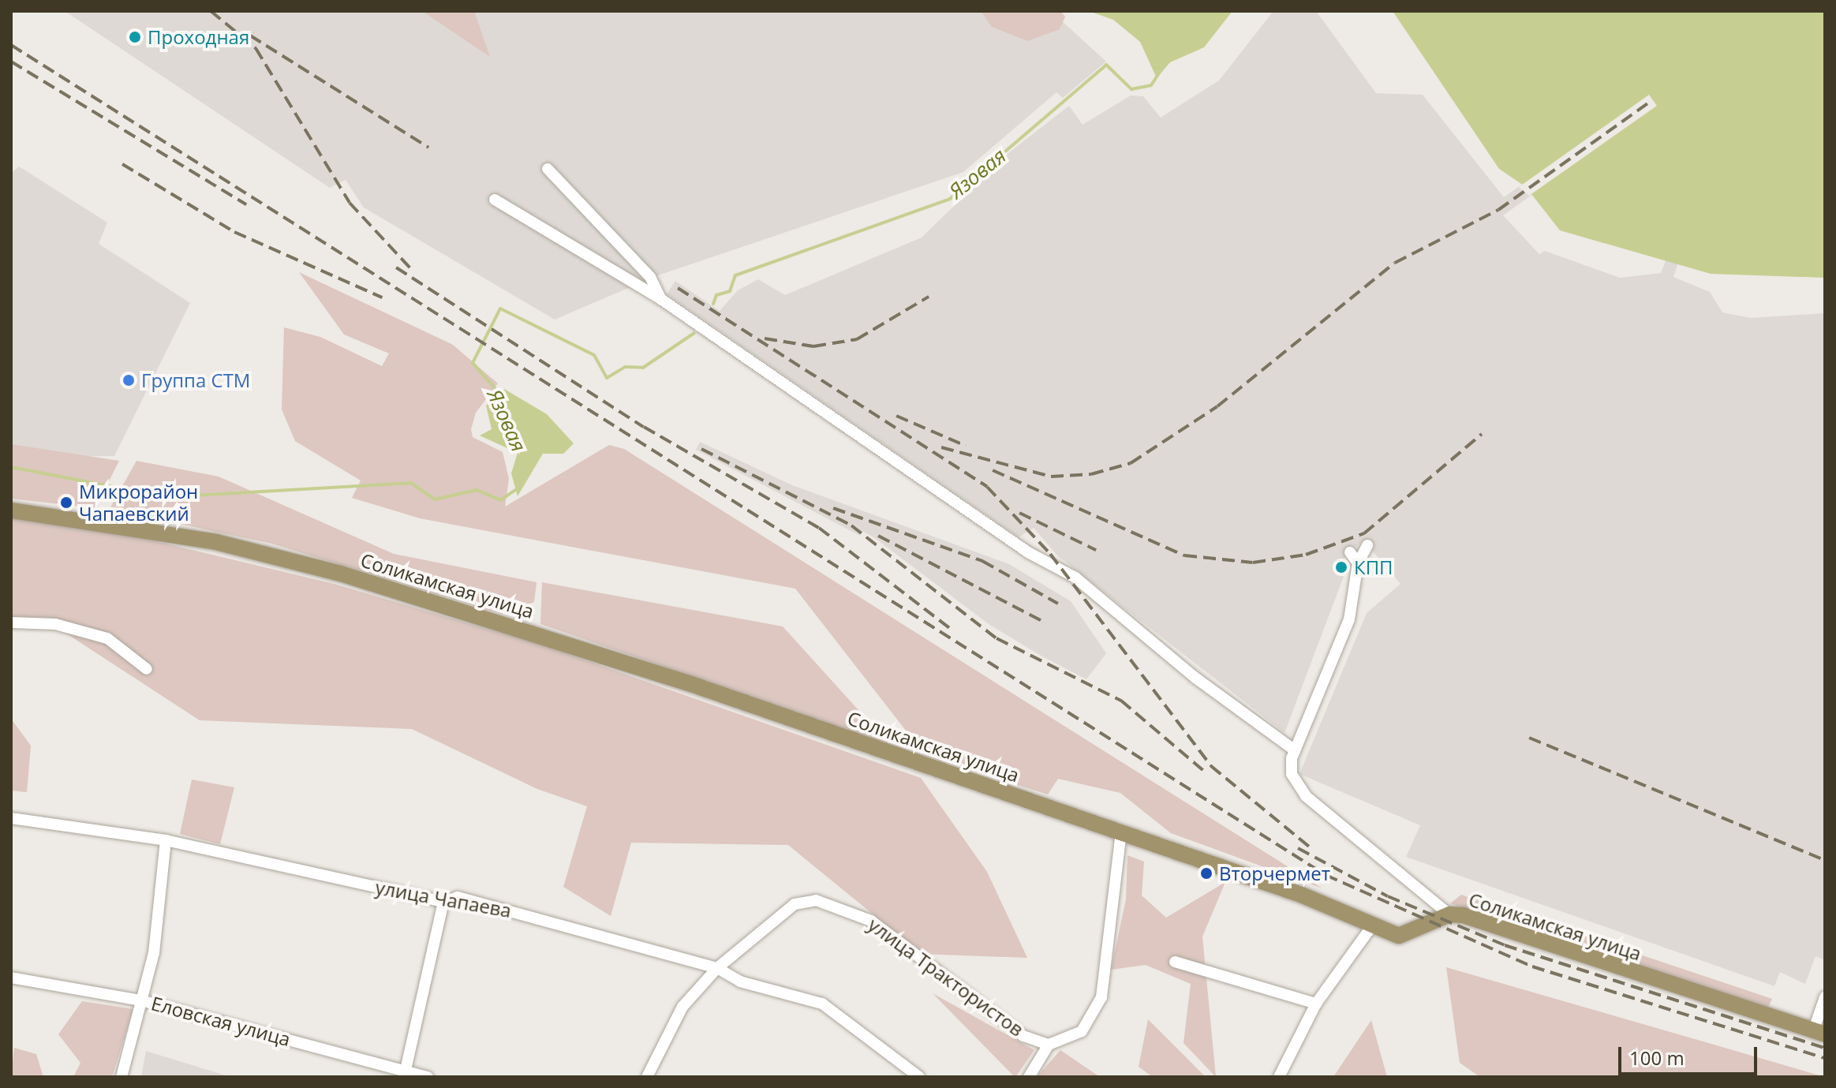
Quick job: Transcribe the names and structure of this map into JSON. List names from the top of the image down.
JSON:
{
  "streets": {
    "main road": ["Соликамская улица"],
    "street": ["улица Чапаева", "улица Трактористов", "Еловская улица"]
  },
  "crossings": [
    ["улица Чапаева", "улица Трактористов"]
  ],
  "water": ["Язовая"],
  "places": [
    "Проходная",
    "Группа СТМ",
    "Микрорайон Чапаевский",
    "КПП",
    "Вторчермет"
  ],
  "scale_bar": "100 m"
}
